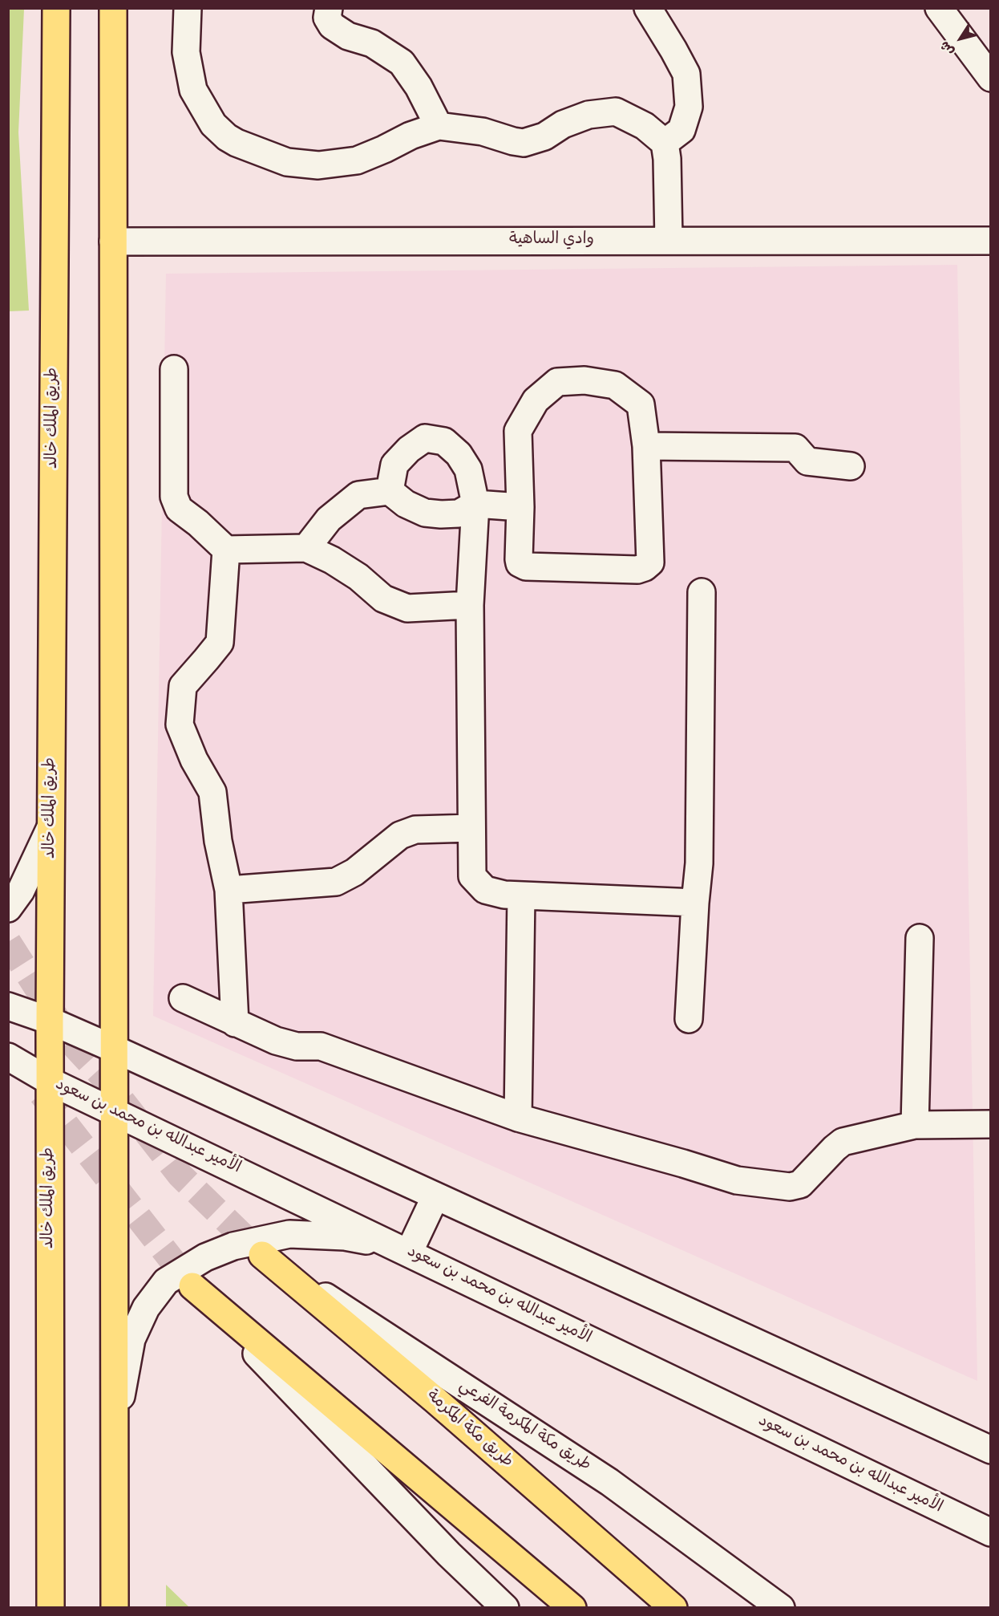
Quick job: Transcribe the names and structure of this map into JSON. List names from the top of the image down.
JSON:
{
  "streets": {
    "main road": ["طريق الملك خالد", "طريق مكة المكرمة"],
    "street": ["وادي الساهية", "الأمير عبدالله بن محمد بن سعود", "طريق مكة المكرمة الفرعي"]
  },
  "crossings": [
    ["طريق الملك خالد", "الأمير عبدالله بن محمد بن سعود"],
    ["طريق مكة المكرمة الفرعي", "طريق مكة المكرمة"]
  ],
  "north": "bottom left"
}
